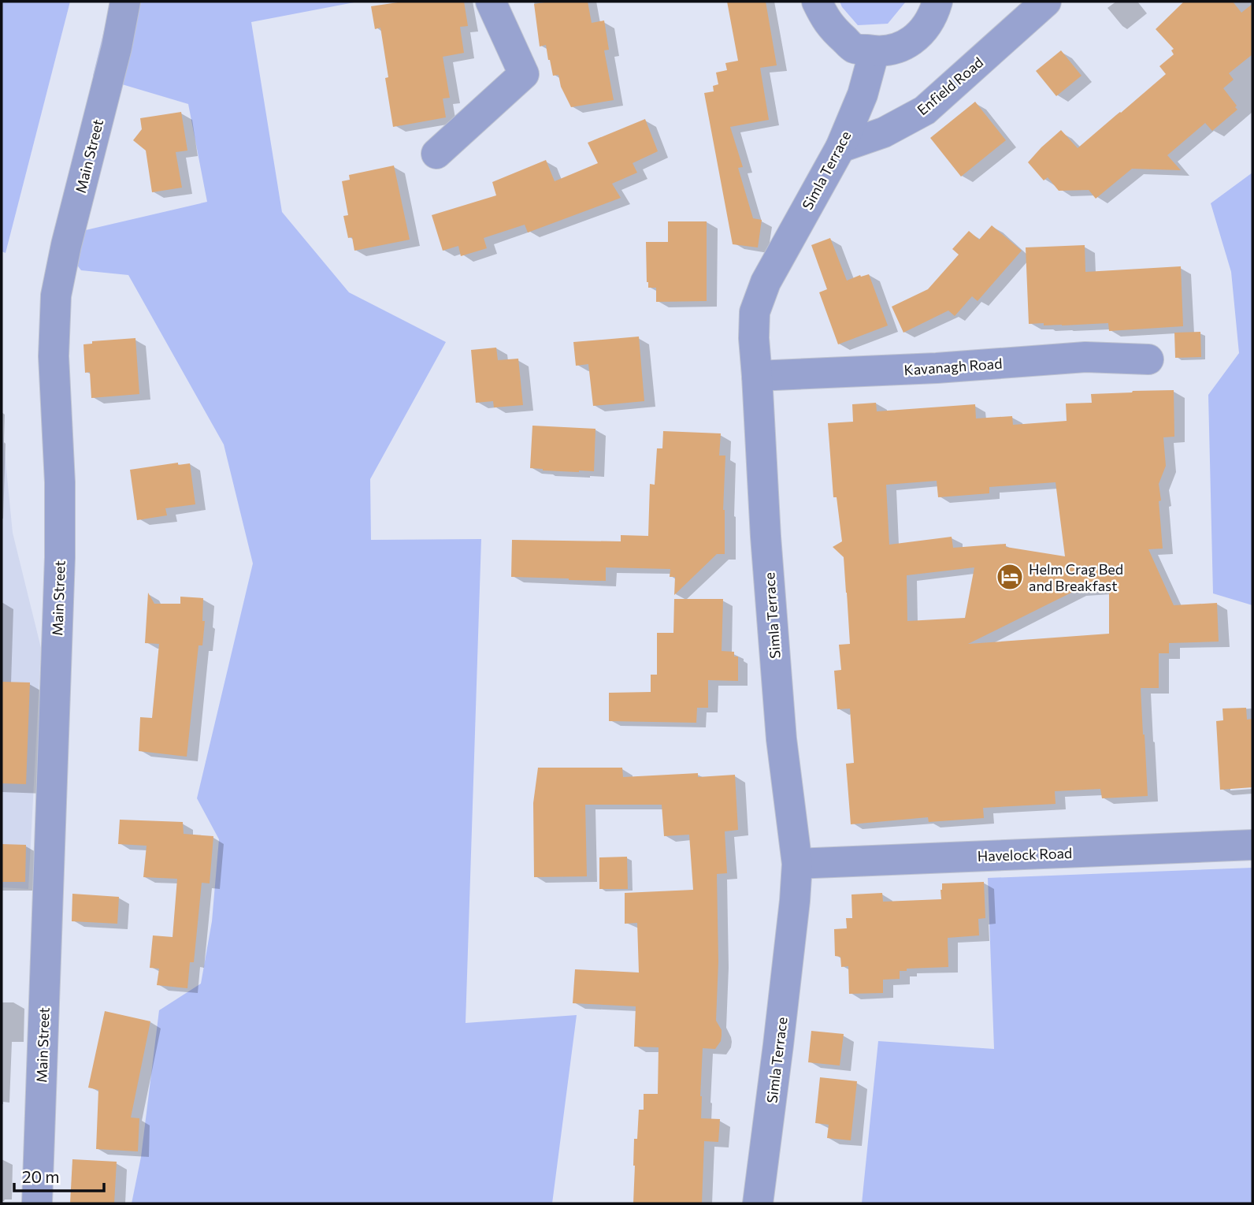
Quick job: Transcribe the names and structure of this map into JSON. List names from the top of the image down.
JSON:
{
  "streets": {
    "street": [
      "Enfield Road",
      "Main Street",
      "Simla Terrace",
      "Kavanagh Road",
      "Havelock Road"
    ]
  },
  "crossings": [
    ["Enfield Road", "Simla Terrace"],
    ["Simla Terrace", "Kavanagh Road"],
    ["Simla Terrace", "Havelock Road"]
  ],
  "places": {
    "hotel": ["Helm Crag Bed and Breakfast"]
  },
  "scale_bar": "20 m"
}
